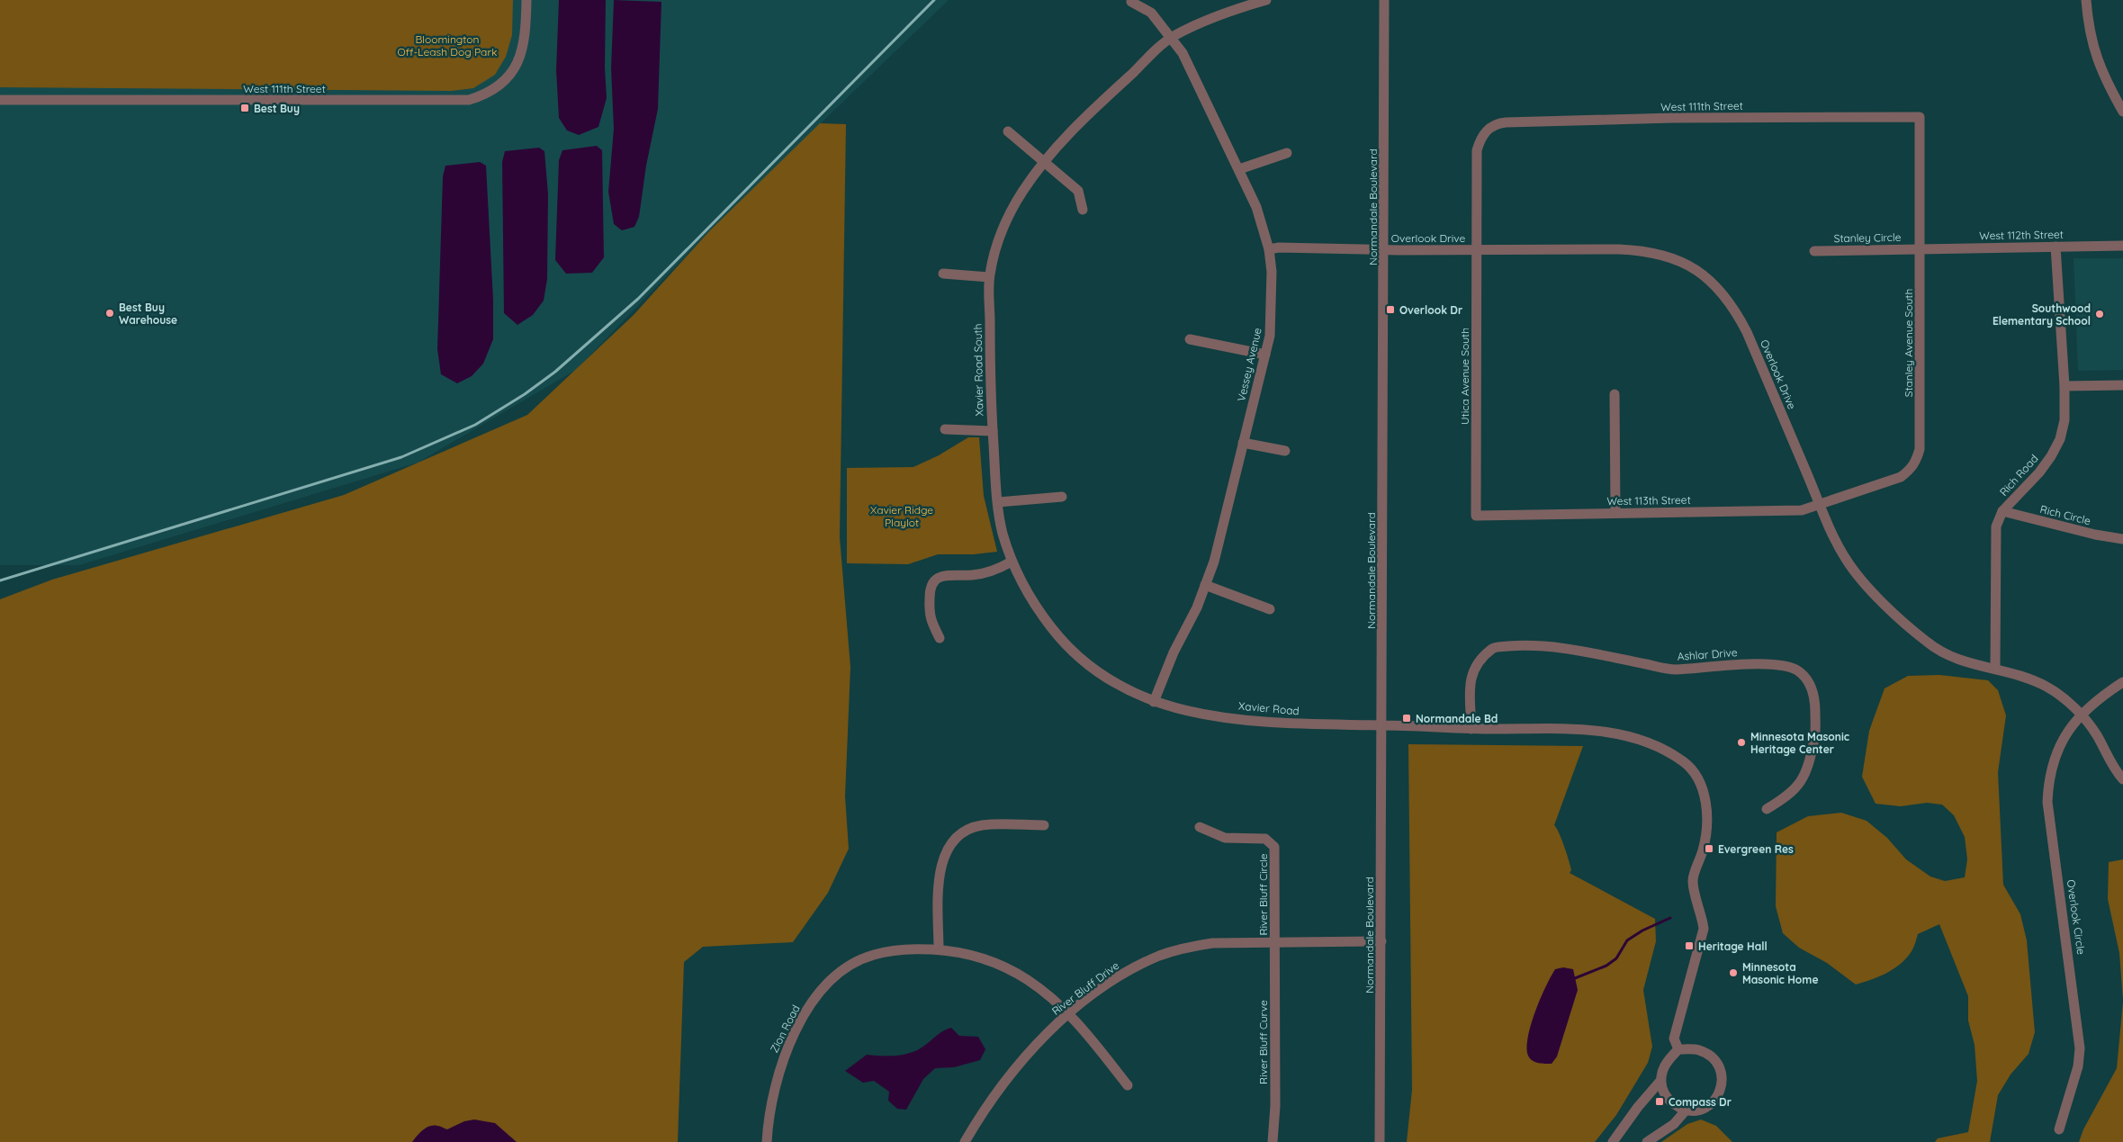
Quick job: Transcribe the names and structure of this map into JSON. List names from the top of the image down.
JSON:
{
  "streets": {
    "street": [
      "West 111th Street",
      "Normandale Boulevard",
      "West 112th Street",
      "Overlook Drive",
      "Stanley Circle",
      "Stanley Avenue South",
      "Vessey Avenue",
      "Xavier Road South",
      "Utica Avenue South",
      "Rich Road",
      "West 113th Street",
      "Rich Circle",
      "Ashlar Drive",
      "Xavier Road",
      "River Bluff Circle",
      "Overlook Circle",
      "River Bluff Drive",
      "Zion Road",
      "River Bluff Curve"
    ]
  },
  "crossings": [
    ["West 111th Street", "Stanley Avenue South"],
    ["West 111th Street", "Utica Avenue South"],
    ["Normandale Boulevard", "Overlook Drive"],
    ["Normandale Boulevard", "Xavier Road"],
    ["Normandale Boulevard", "River Bluff Drive"],
    ["West 112th Street", "Stanley Circle"],
    ["West 112th Street", "Stanley Avenue South"],
    ["West 112th Street", "Rich Road"],
    ["Overlook Drive", "Stanley Avenue South"],
    ["Overlook Drive", "Vessey Avenue"],
    ["Overlook Drive", "Utica Avenue South"],
    ["Overlook Drive", "Rich Road"],
    ["Overlook Drive", "West 113th Street"],
    ["Overlook Drive", "Overlook Circle"],
    ["Stanley Circle", "Stanley Avenue South"],
    ["Stanley Avenue South", "West 113th Street"],
    ["Vessey Avenue", "Xavier Road South"],
    ["Vessey Avenue", "Xavier Road"],
    ["Xavier Road South", "Xavier Road"],
    ["Utica Avenue South", "West 113th Street"],
    ["Rich Road", "Rich Circle"],
    ["Ashlar Drive", "Xavier Road"],
    ["River Bluff Circle", "River Bluff Drive"],
    ["River Bluff Circle", "River Bluff Curve"],
    ["River Bluff Drive", "Zion Road"],
    ["River Bluff Drive", "River Bluff Curve"]
  ],
  "parks": ["Bloomington Off-Leash Dog Park", "Xavier Ridge Playlot"],
  "places": {
    "transit": [
      "Best Buy",
      "Overlook Dr",
      "Normandale Bd",
      "Evergreen Res",
      "Heritage Hall",
      "Compass Dr"
    ],
    "other": [
      "Best Buy Warehouse",
      "Southwood Elementary School",
      "Minnesota Masonic Heritage Center",
      "Minnesota Masonic Home"
    ]
  }
}
